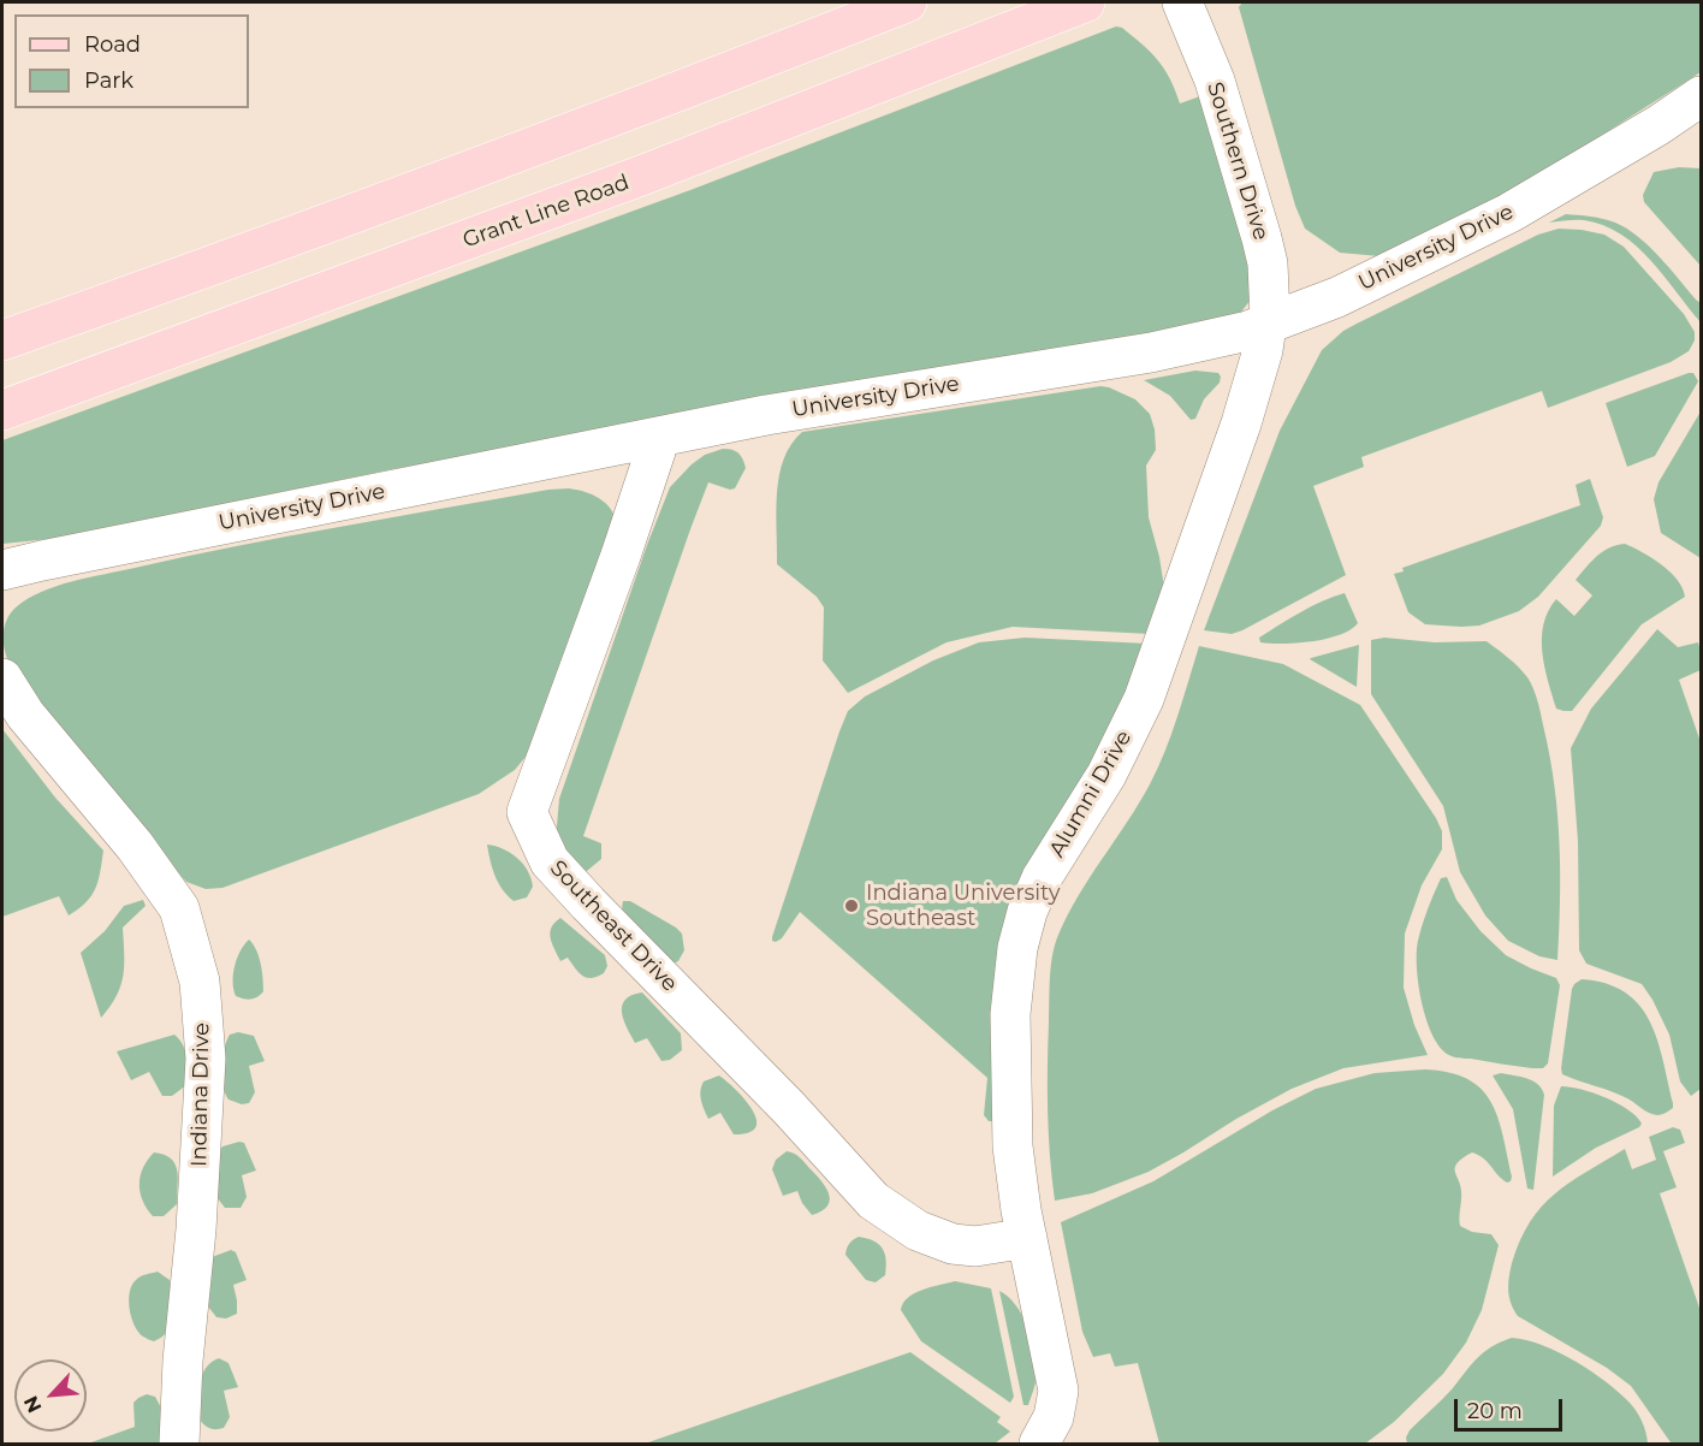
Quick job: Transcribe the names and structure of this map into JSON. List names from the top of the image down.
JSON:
{
  "streets": {
    "main road": ["Grant Line Road"],
    "street": [
      "Southern Drive",
      "University Drive",
      "Alumni Drive",
      "Southeast Drive",
      "Indiana Drive"
    ]
  },
  "crossings": [
    ["Southern Drive", "University Drive"],
    ["Southern Drive", "Alumni Drive"],
    ["University Drive", "Alumni Drive"],
    ["University Drive", "Southeast Drive"],
    ["Alumni Drive", "Southeast Drive"]
  ],
  "places": ["Indiana University Southeast"],
  "legend": ["Road", "Park"],
  "scale_bar": "20 m",
  "north": "bottom left"
}
